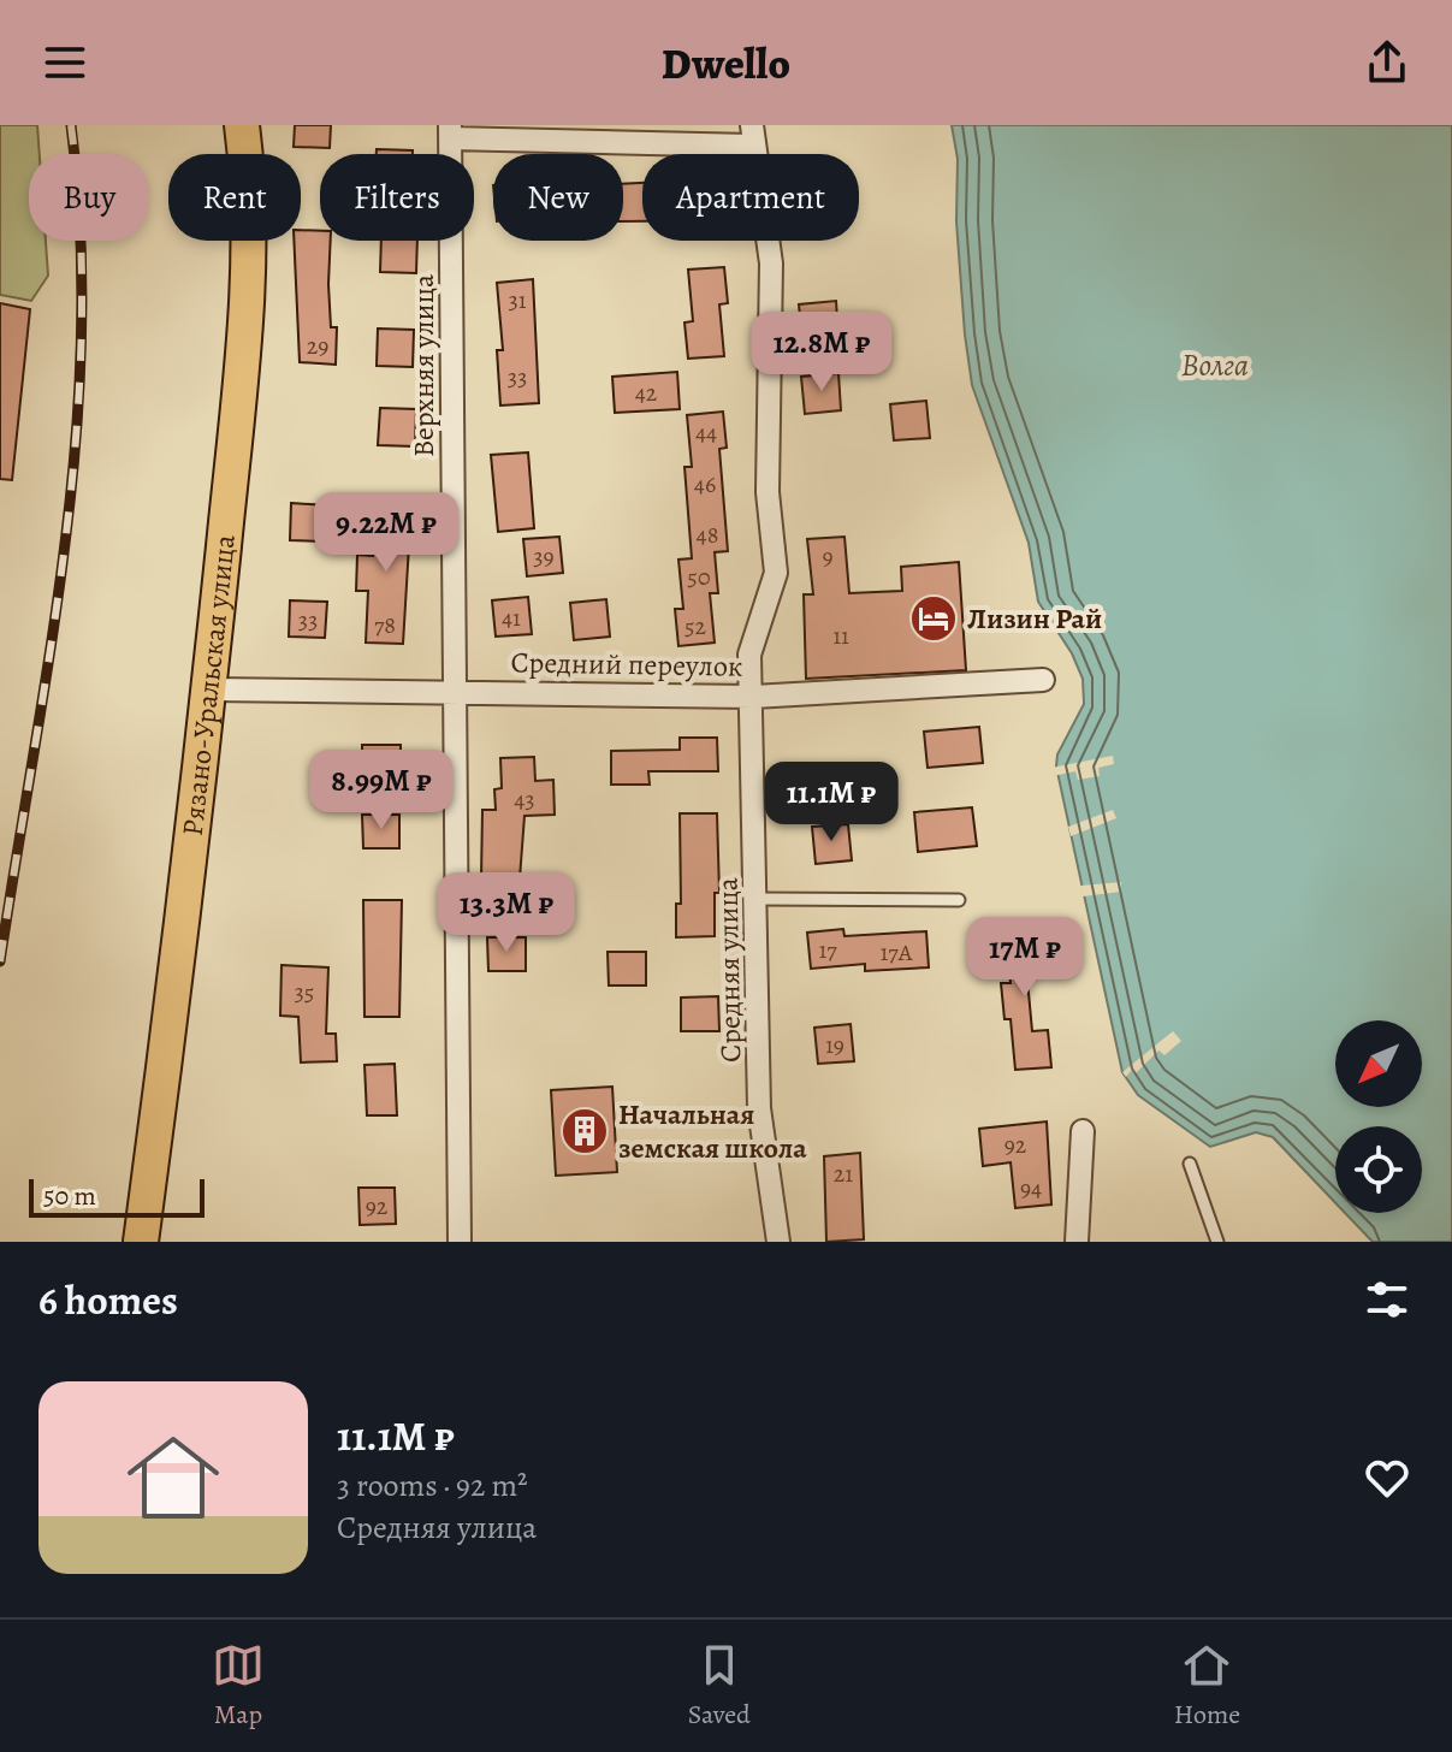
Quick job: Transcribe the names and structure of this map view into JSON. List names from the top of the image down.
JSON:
{
  "streets": {
    "main road": ["Рязано-Уральская улица"],
    "street": ["Верхняя улица", "Средний переулок", "Средняя улица"]
  },
  "crossings": [
    ["Верхняя улица", "Средний переулок"],
    ["Средний переулок", "Рязано-Уральская улица"],
    ["Средний переулок", "Средняя улица"]
  ],
  "water": ["Волга"],
  "places": {
    "hotel": ["Лизин Рай"],
    "building": ["Начальная земская школа"]
  },
  "house_numbers": [
    "31",
    "29",
    "33",
    "42",
    "44",
    "46",
    "48",
    "39",
    "9",
    "50",
    "41",
    "33",
    "78",
    "52",
    "11",
    "43",
    "17",
    "17А",
    "35",
    "19",
    "92",
    "21",
    "94",
    "92"
  ],
  "scale_bar": "50 m",
  "north": "bottom left",
  "page": {
    "header": "Dwello",
    "chip": [
      "Buy",
      "Rent",
      "Filters",
      "New",
      "Apartment"
    ],
    "price": [
      "12.8M ₽",
      "9.22M ₽",
      "8.99M ₽",
      "11.1M ₽",
      "13.3M ₽",
      "17M ₽"
    ],
    "scale": "50 m",
    "heading": "6 homes",
    "list": [
      {
        "name": "11.1M ₽",
        "note": "3 rooms · 92 m² · Средняя улица"
      }
    ],
    "tabs": ["Map", "Saved", "Home"]
  }
}
